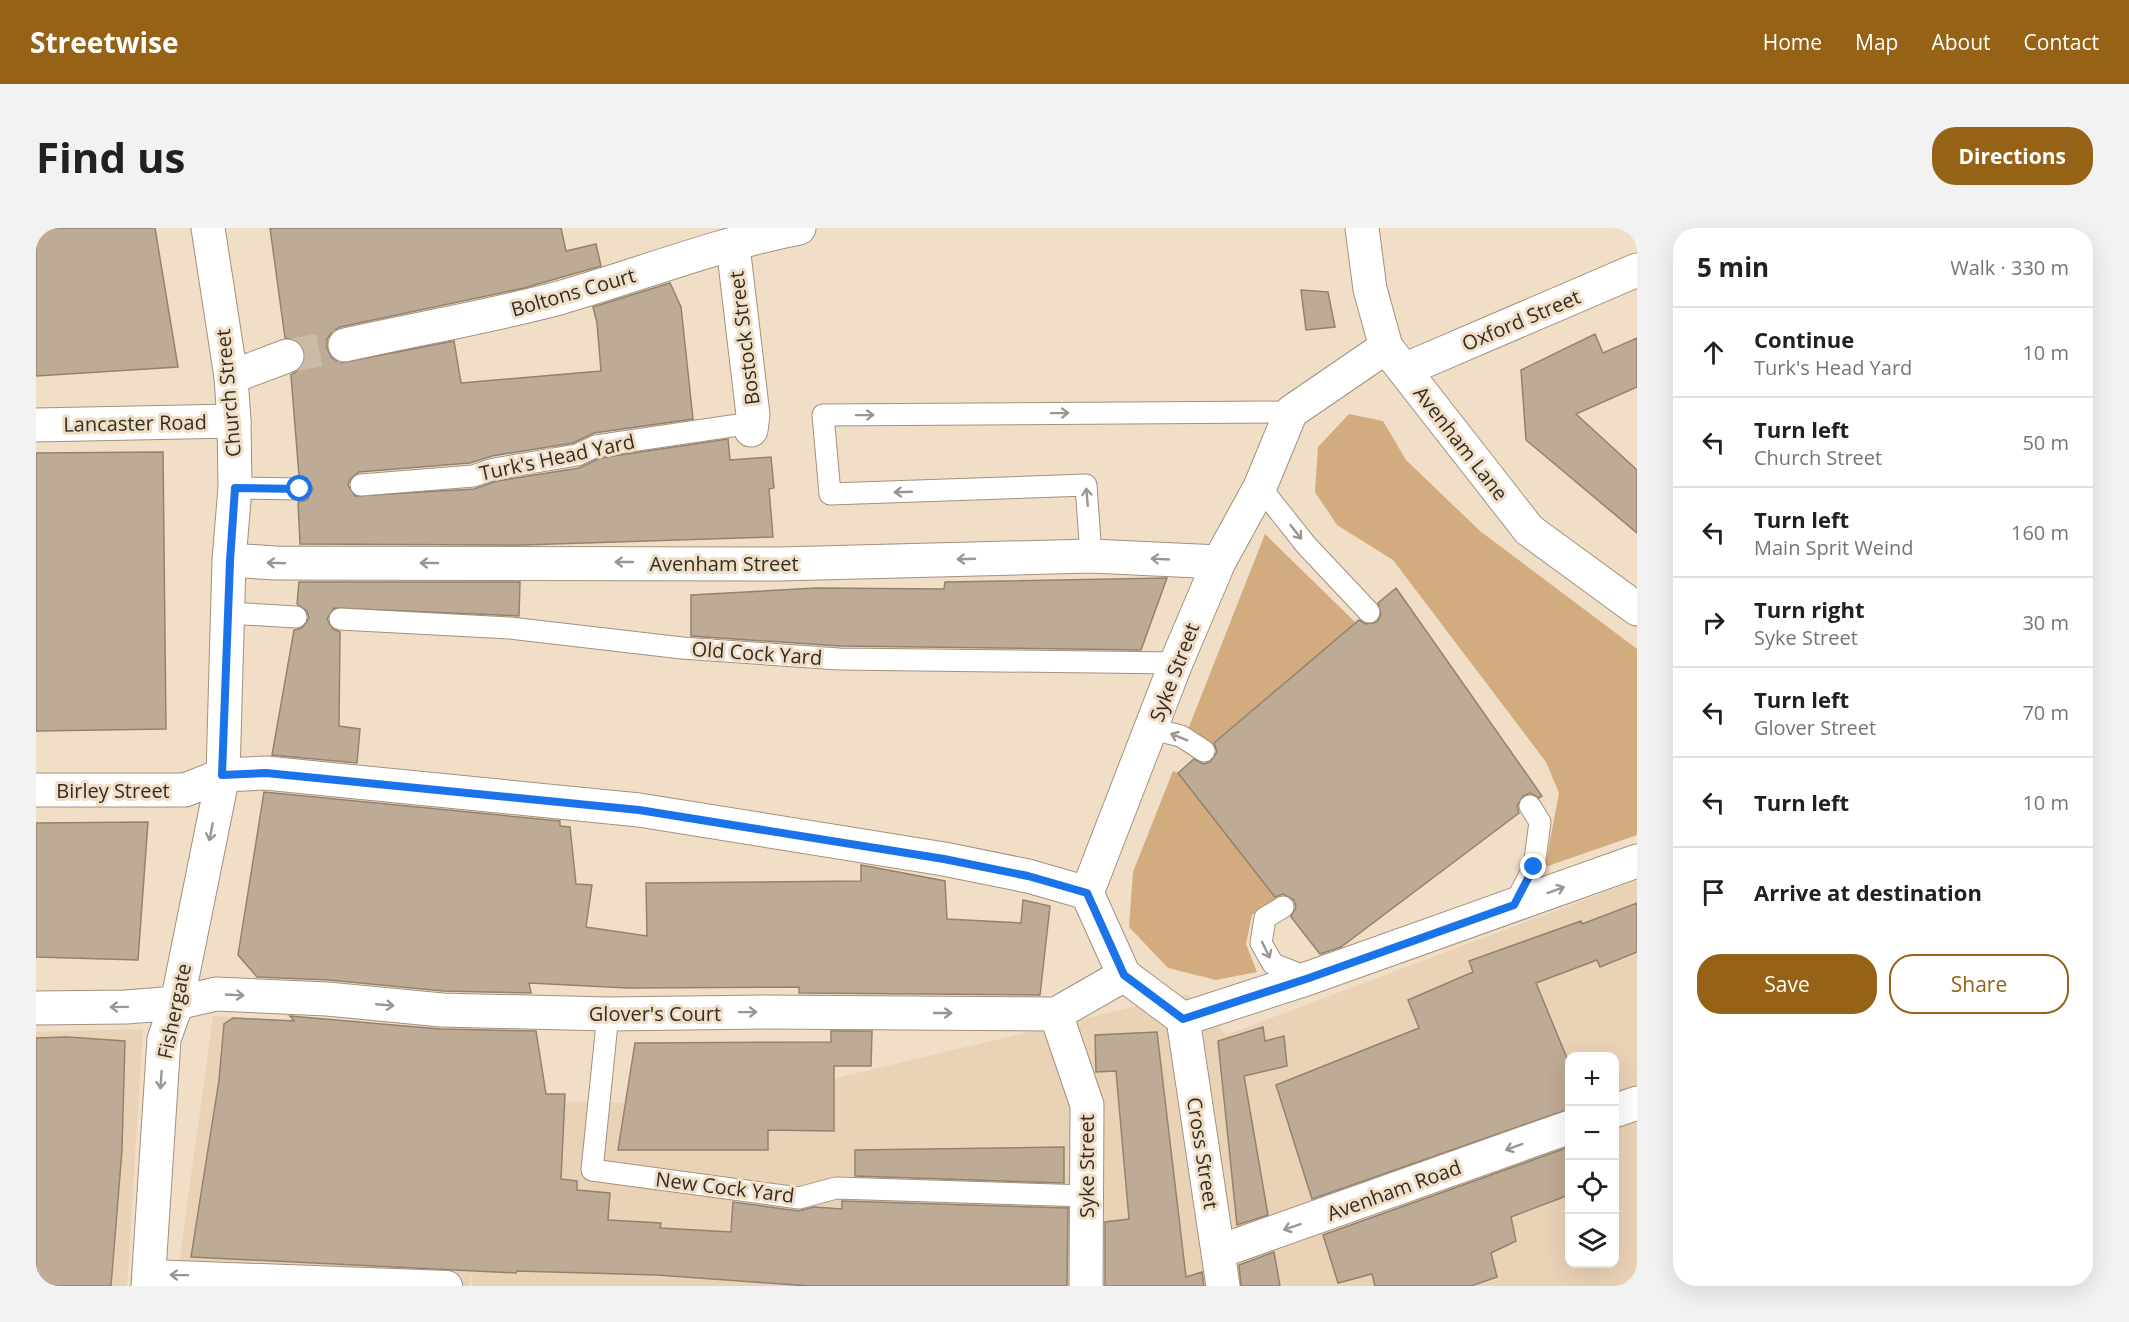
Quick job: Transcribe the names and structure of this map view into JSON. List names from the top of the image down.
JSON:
{
  "streets": {
    "street": [
      "Boltons Court",
      "Oxford Street",
      "Bostock Street",
      "Church Street",
      "Lancaster Road",
      "Avenham Lane",
      "Avenham Street",
      "Syke Street",
      "Birley Street",
      "Fishergate",
      "Glover's Court",
      "Cross Street",
      "Avenham Road"
    ],
    "lane": ["Turk's Head Yard", "Old Cock Yard", "New Cock Yard"]
  },
  "crossings": [
    ["Boltons Court", "Bostock Street"],
    ["Oxford Street", "Avenham Lane"],
    ["Bostock Street", "Turk's Head Yard"],
    ["Church Street", "Lancaster Road"],
    ["Church Street", "Avenham Street"],
    ["Church Street", "Birley Street"],
    ["Church Street", "Fishergate"],
    ["Avenham Street", "Syke Street"],
    ["Old Cock Yard", "Syke Street"],
    ["Syke Street", "Birley Street"],
    ["Syke Street", "Glover's Court"],
    ["Syke Street", "New Cock Yard"],
    ["Birley Street", "Fishergate"],
    ["Fishergate", "Glover's Court"],
    ["Glover's Court", "New Cock Yard"],
    ["Cross Street", "Avenham Road"]
  ],
  "one_way": ["Avenham Street", "Fishergate"],
  "page": {
    "header": "Streetwise",
    "nav": [
      "Home",
      "Map",
      "About",
      "Contact"
    ],
    "buttons": [
      "Directions",
      ["Save", "Share"]
    ],
    "title": "Find us",
    "heading": ["5 min", "Walk · 330 m"],
    "list": [
      ["Continue", "Turk's Head Yard", "10 m"],
      ["Turn left", "Church Street", "50 m"],
      ["Turn left", "Main Sprit Weind", "160 m"],
      ["Turn right", "Syke Street", "30 m"],
      ["Turn left", "Glover Street", "70 m"],
      ["Turn left", "10 m"],
      "Arrive at destination"
    ],
    "map_buttons": ["+", "−"]
  }
}
